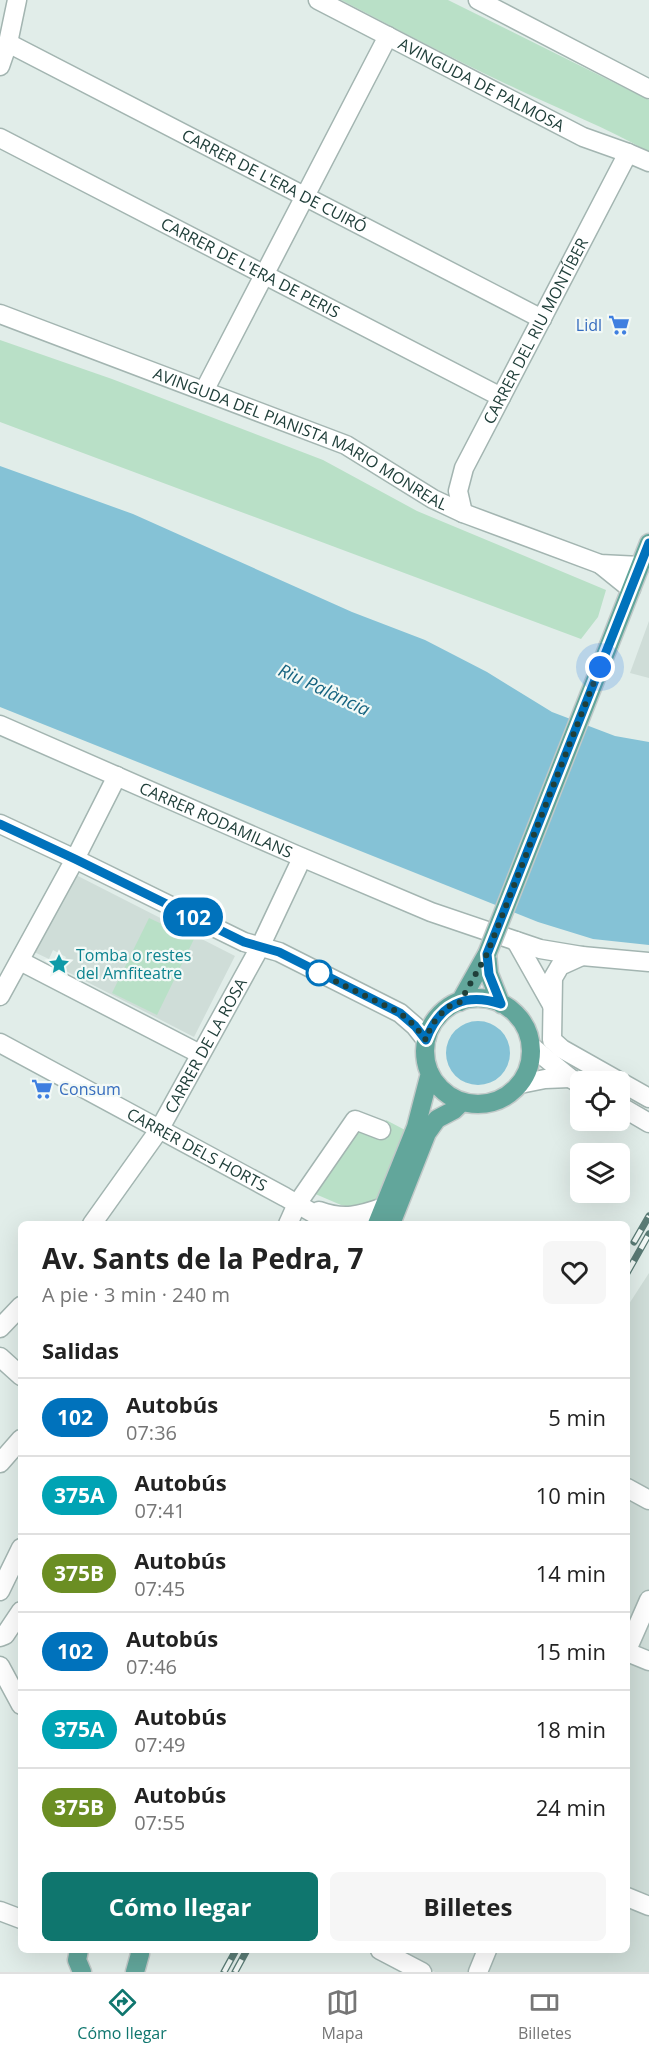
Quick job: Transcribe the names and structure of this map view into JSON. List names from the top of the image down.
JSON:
{
  "streets": {
    "street": [
      "AVINGUDA DE PALMOSA",
      "CARRER DE L'ERA DE CUIRÓ",
      "CARRER DE L'ERA DE PERIS",
      "CARRER DEL RIU MONTÍBER",
      "AVINGUDA DEL PIANISTA MARIO MONREAL",
      "CARRER RODAMILANS",
      "CARRER DE LA ROSA",
      "CARRER DELS HORTS"
    ]
  },
  "crossings": [
    ["AVINGUDA DE PALMOSA", "CARRER DEL RIU MONTÍBER"],
    ["CARRER DE L'ERA DE CUIRÓ", "CARRER DEL RIU MONTÍBER"],
    ["CARRER DE L'ERA DE PERIS", "CARRER DEL RIU MONTÍBER"],
    ["CARRER DEL RIU MONTÍBER", "AVINGUDA DEL PIANISTA MARIO MONREAL"],
    ["CARRER RODAMILANS", "CARRER DE LA ROSA"],
    ["CARRER DE LA ROSA", "CARRER DELS HORTS"]
  ],
  "water": ["Riu Palància"],
  "places": {
    "supermarket": ["Lidl", "Consum"],
    "place": ["Tomba o restes del Amfiteatre"]
  },
  "lines": ["bus line 102"],
  "page": {
    "on_map": "102",
    "heading": [
      ["Av. Sants de la Pedra, 7", "A pie · 3 min · 240 m"],
      "Salidas"
    ],
    "list": [
      {
        "mark": "102",
        "name": "Autobús",
        "note": "07:36",
        "value": "5 min"
      },
      {
        "mark": "375A",
        "name": "Autobús",
        "note": "07:41",
        "value": "10 min"
      },
      {
        "mark": "375B",
        "name": "Autobús",
        "note": "07:45",
        "value": "14 min"
      },
      {
        "mark": "102",
        "name": "Autobús",
        "note": "07:46",
        "value": "15 min"
      },
      {
        "mark": "375A",
        "name": "Autobús",
        "note": "07:49",
        "value": "18 min"
      },
      {
        "mark": "375B",
        "name": "Autobús",
        "note": "07:55",
        "value": "24 min"
      }
    ],
    "buttons": ["Cómo llegar", "Billetes"],
    "tabs": ["Cómo llegar", "Mapa", "Billetes"]
  }
}
